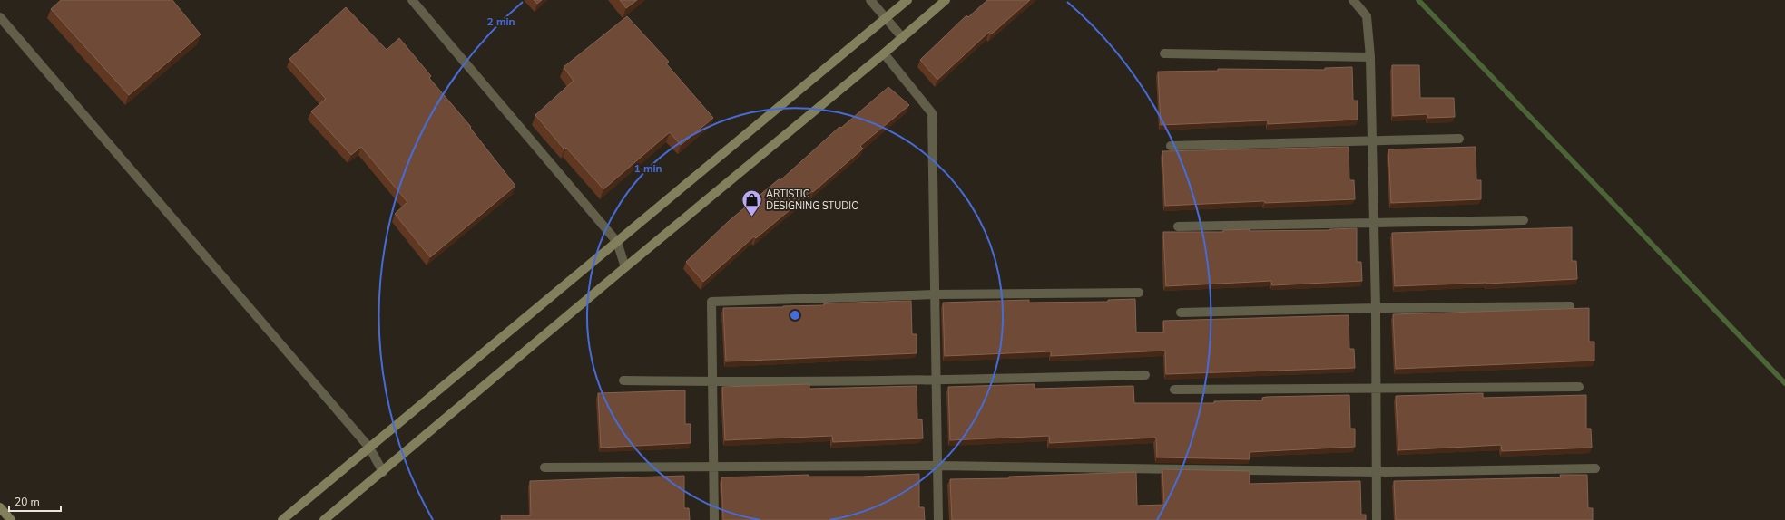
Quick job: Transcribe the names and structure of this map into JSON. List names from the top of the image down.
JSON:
{
  "places": {
    "shop": ["ARTISTIC DESIGNING STUDIO"]
  },
  "scale_bar": "20 m",
  "rings": ["2 min", "1 min"]
}
